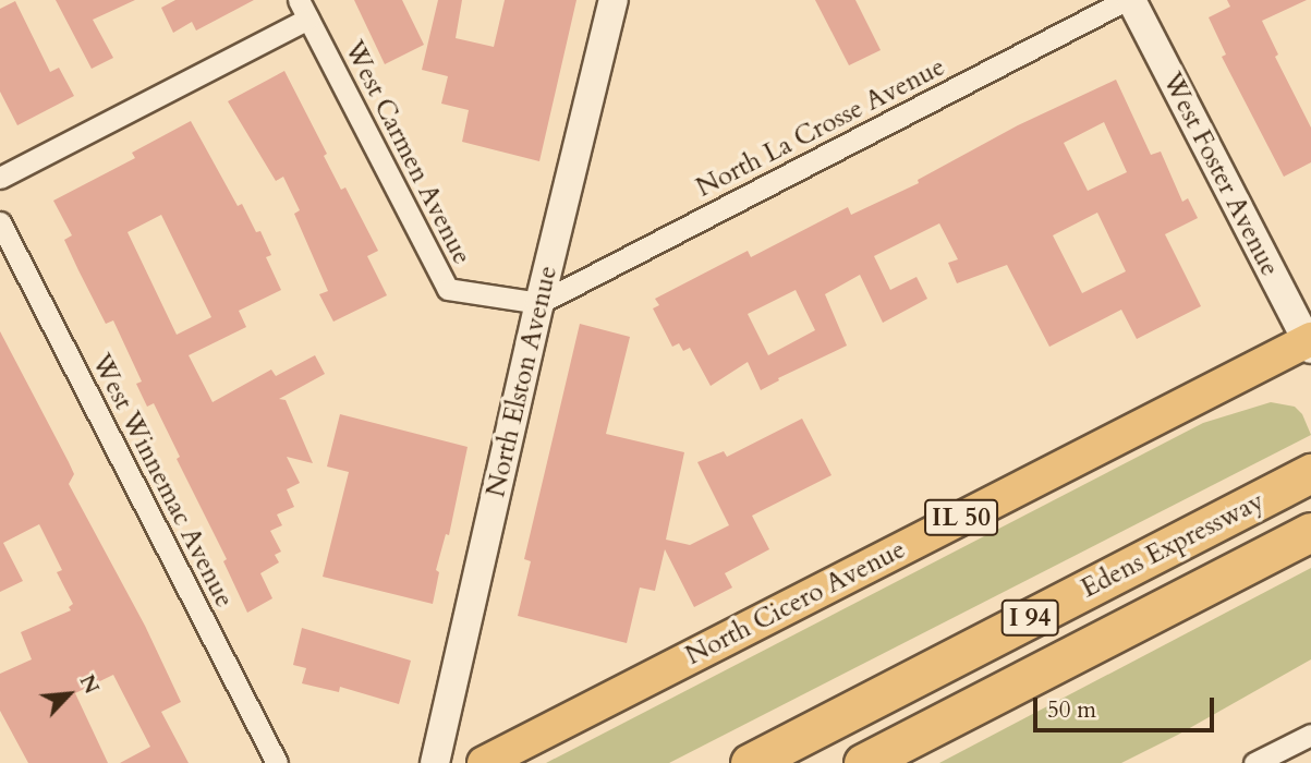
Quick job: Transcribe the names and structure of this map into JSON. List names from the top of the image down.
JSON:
{
  "streets": {
    "highway": ["Edens Expressway", "I 94"],
    "main road": [
      "West Foster Avenue",
      "North Elston Avenue",
      "IL 50",
      "North Cicero Avenue"
    ],
    "street": ["North La Crosse Avenue", "West Carmen Avenue", "West Winnemac Avenue"]
  },
  "crossings": [
    ["North La Crosse Avenue", "West Carmen Avenue"],
    ["North La Crosse Avenue", "West Foster Avenue"],
    ["North La Crosse Avenue", "North Elston Avenue"],
    ["West Carmen Avenue", "North Elston Avenue"],
    ["West Foster Avenue", "North Cicero Avenue"]
  ],
  "scale_bar": "50 m",
  "north": "top right"
}
